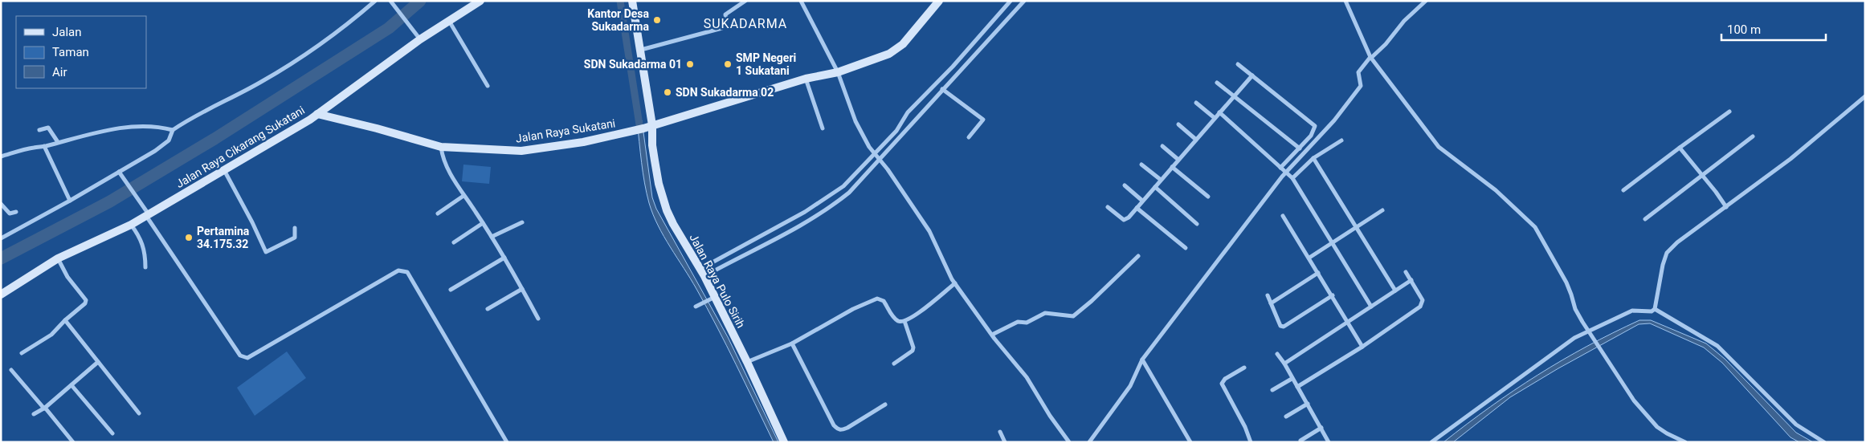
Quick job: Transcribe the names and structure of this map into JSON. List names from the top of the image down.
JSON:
{
  "streets": {
    "street": ["Jalan Raya Sukatani", "Jalan Raya Cikarang Sukatani", "Jalan Raya Pulo Sirih"]
  },
  "crossings": [
    ["Jalan Raya Sukatani", "Jalan Raya Cikarang Sukatani"],
    ["Jalan Raya Sukatani", "Jalan Raya Pulo Sirih"]
  ],
  "districts": ["SUKADARMA"],
  "places": [
    "Kantor Desa Sukadarma",
    "SDN Sukadarma 01",
    "SMP Negeri 1 Sukatani",
    "SDN Sukadarma 02",
    "Pertamina 34.175.32"
  ],
  "legend": ["Jalan", "Taman", "Air"],
  "scale_bar": "100 m"
}
